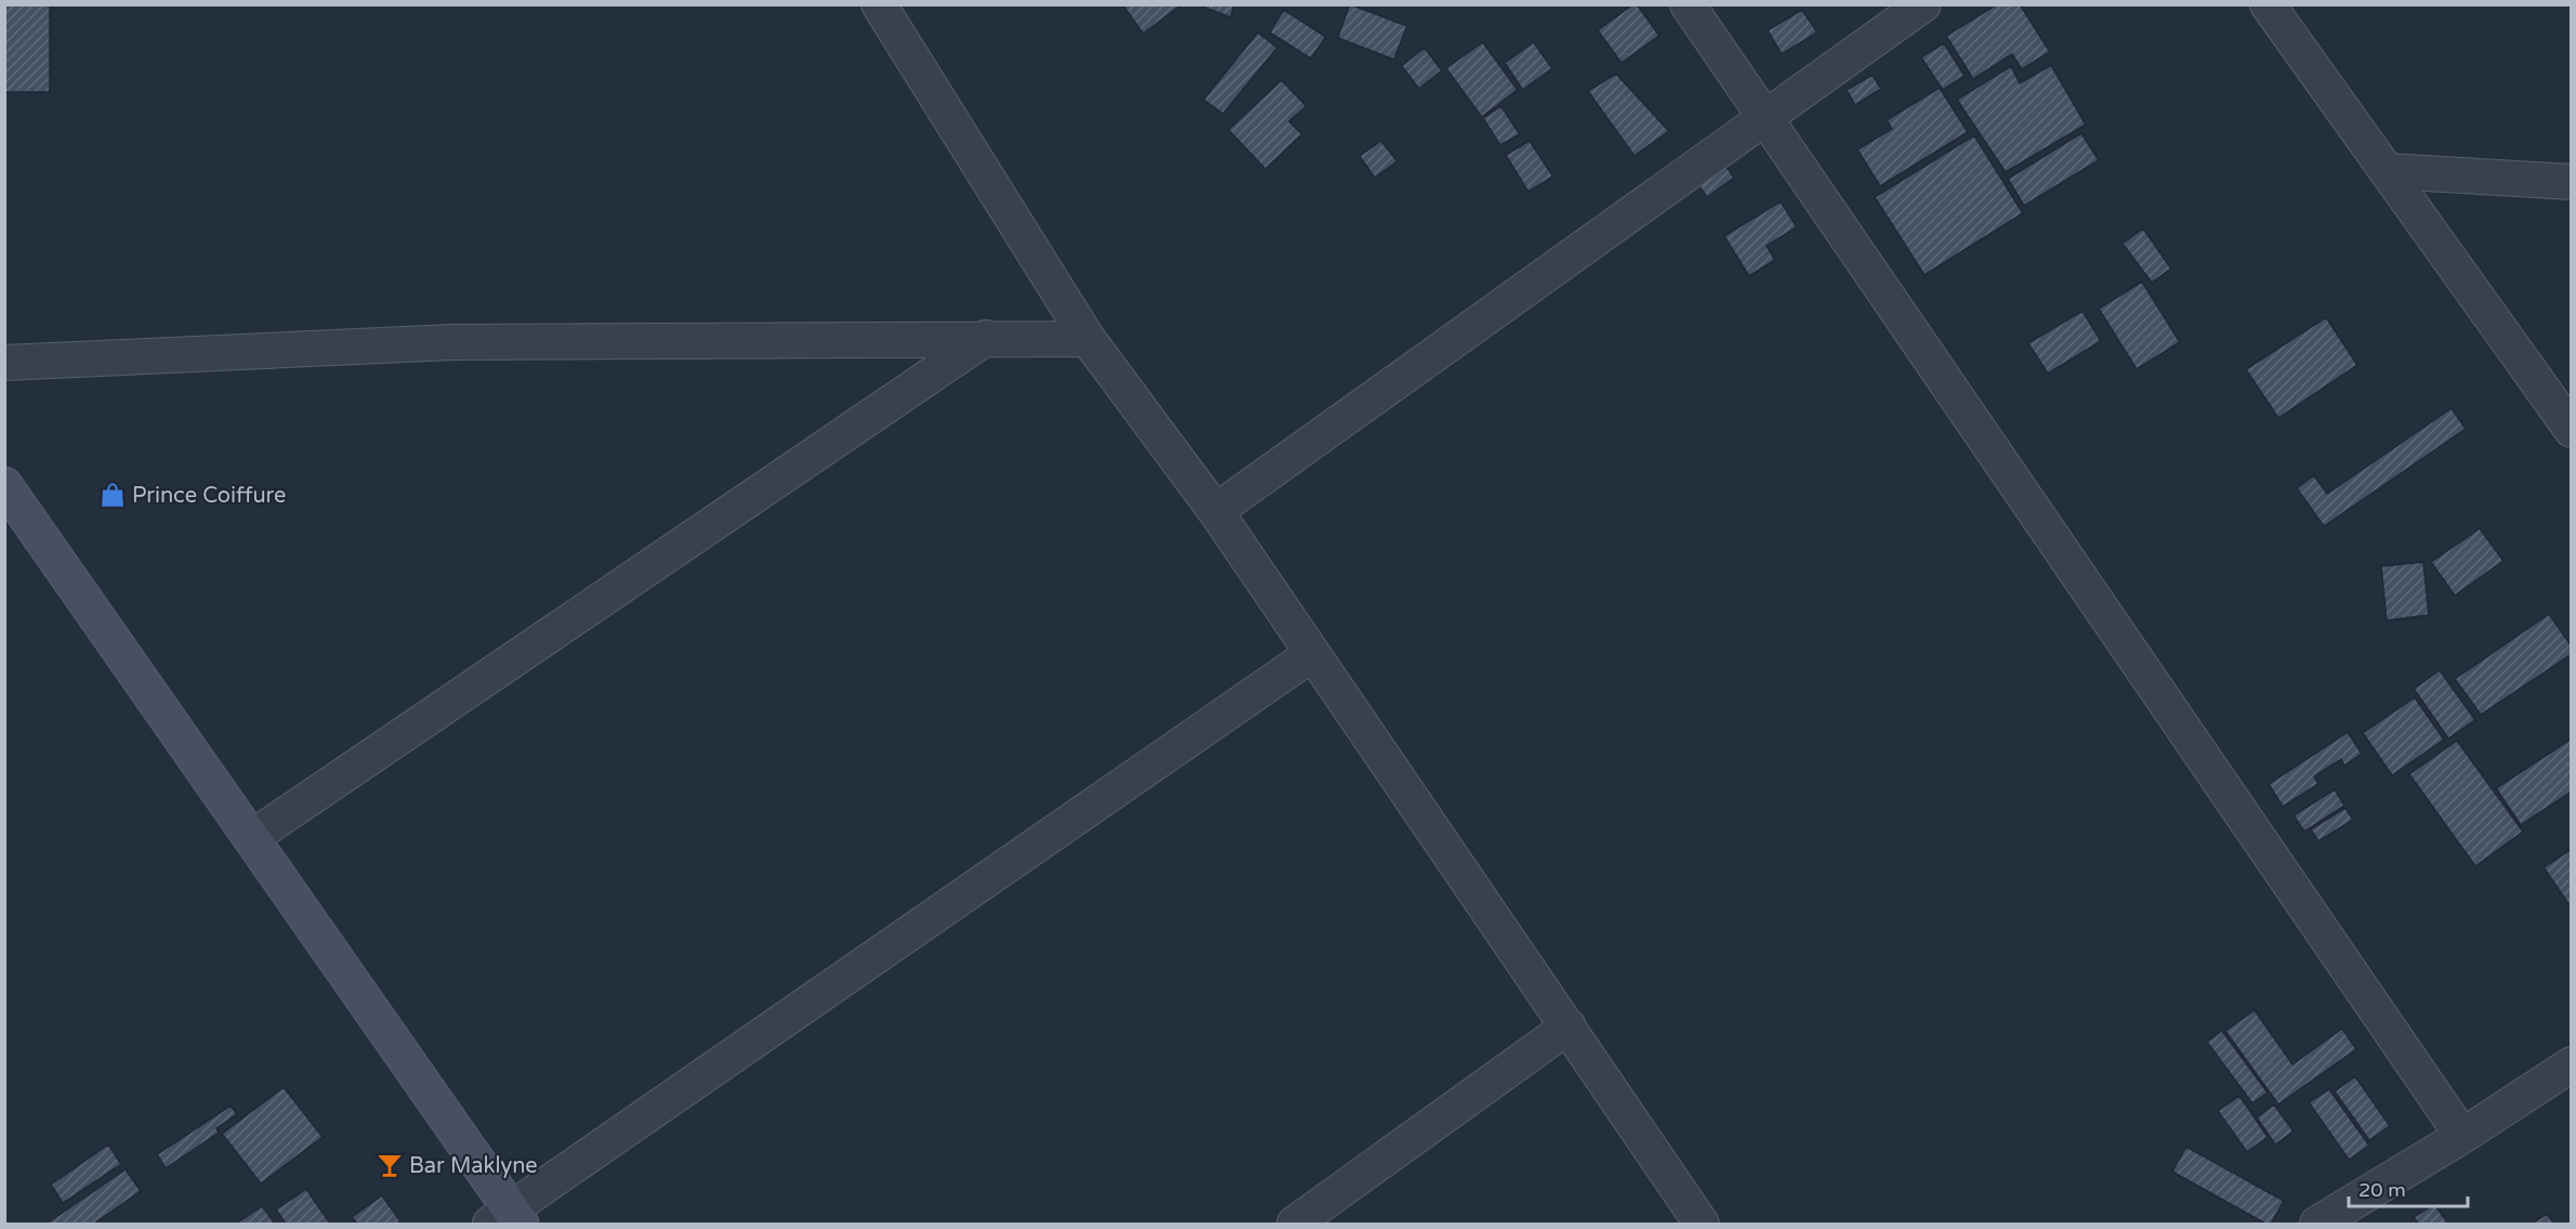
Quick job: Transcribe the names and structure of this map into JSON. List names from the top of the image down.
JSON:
{
  "places": {
    "shop": ["Prince Coiffure"],
    "bar": ["Bar Maklyne"]
  },
  "scale_bar": "20 m"
}
